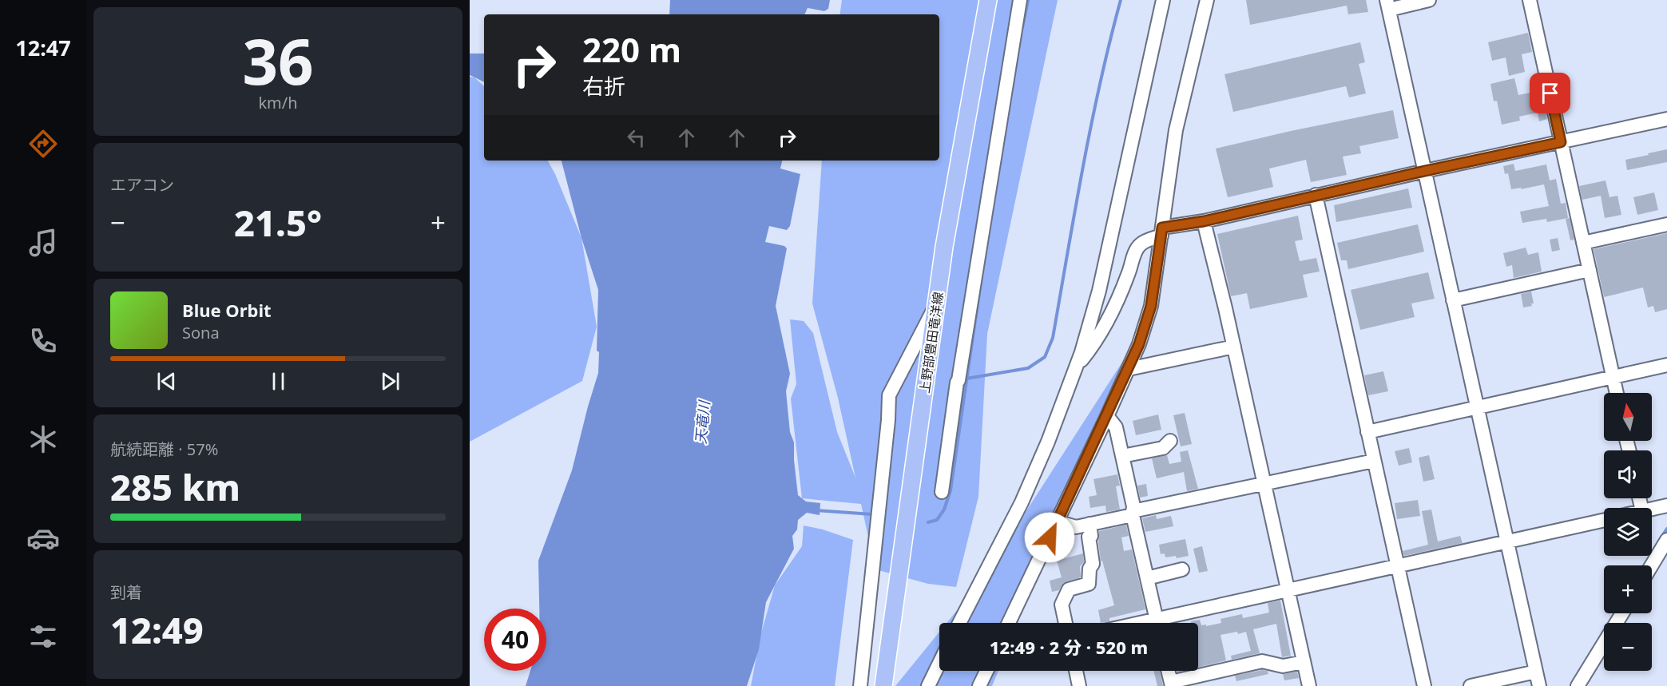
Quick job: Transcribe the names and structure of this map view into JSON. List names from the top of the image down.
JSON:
{
  "streets": {
    "main road": ["上野部豊田竜洋線"]
  },
  "water": ["天竜川"],
  "north": "top",
  "page": {
    "tabs": "12:47",
    "tile": [
      ["36", "km/h"],
      "エアコン",
      ["航続距離 · 57%", "285 km"],
      ["到着", "12:49"]
    ],
    "turn": ["220 m", "右折"],
    "heat": ["−", "21.5°", "+"],
    "song": ["Blue Orbit", "Sona"],
    "map_buttons": ["+", "−"],
    "limit": "40",
    "trip": "12:49 · 2 分 · 520 m"
  }
}
